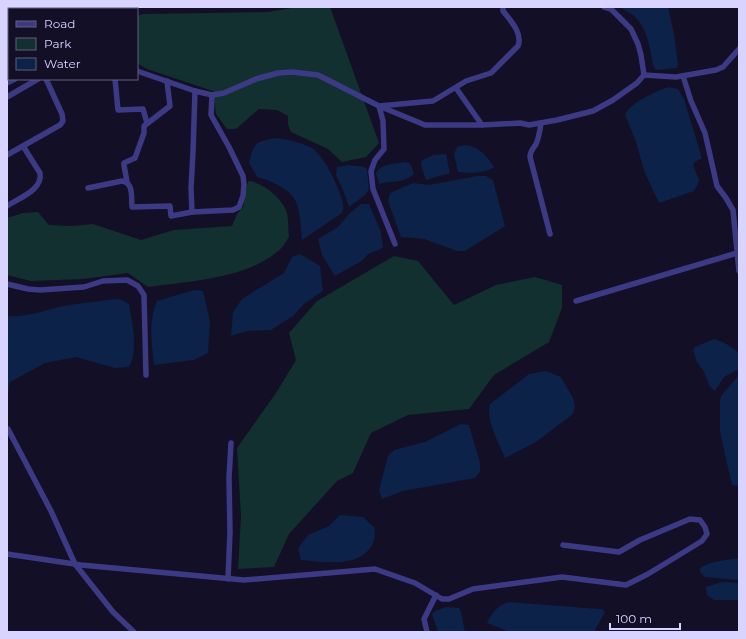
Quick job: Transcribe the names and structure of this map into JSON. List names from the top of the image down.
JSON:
{
  "legend": ["Road", "Park", "Water"],
  "scale_bar": "100 m"
}
